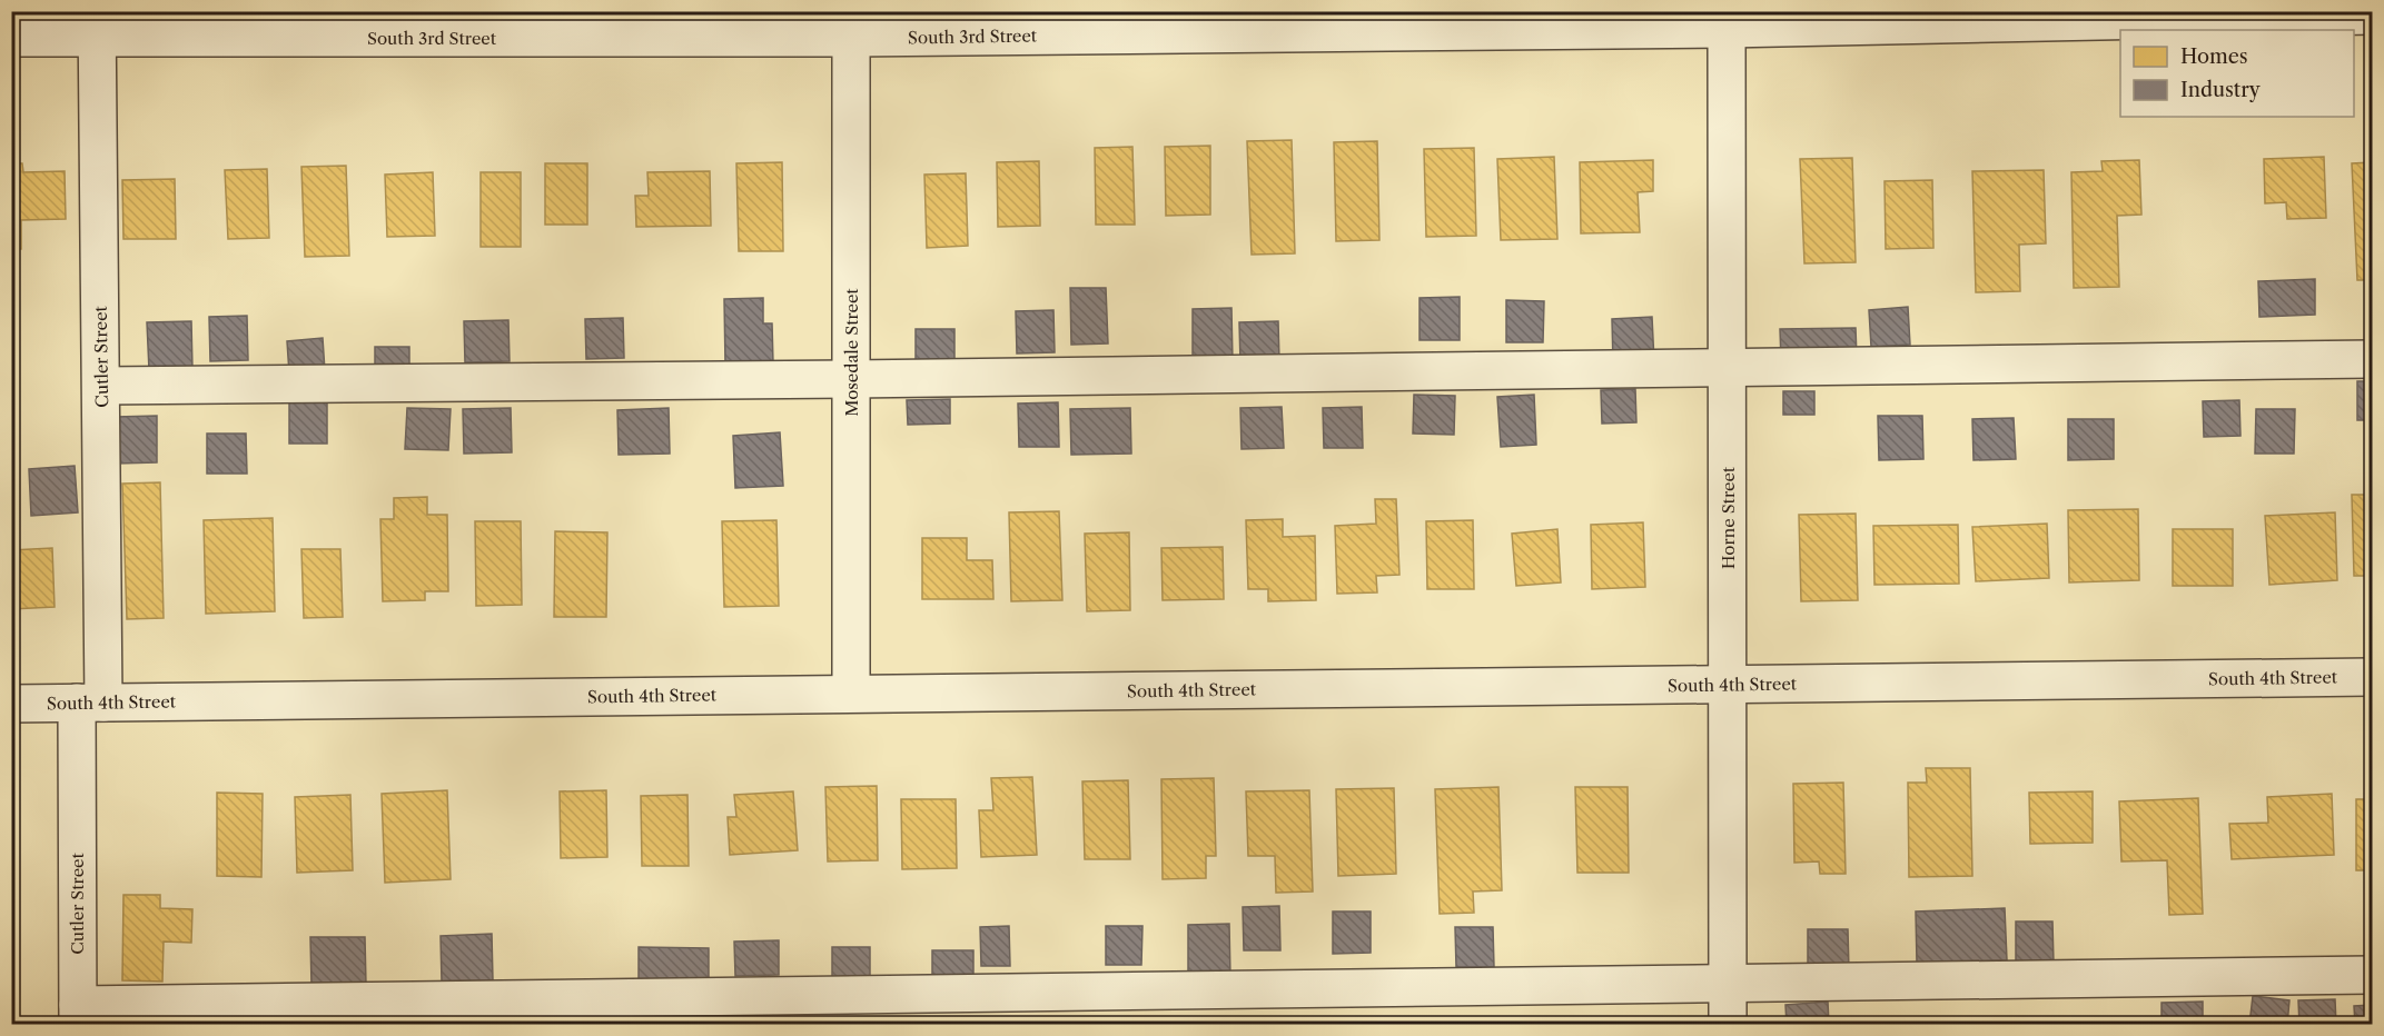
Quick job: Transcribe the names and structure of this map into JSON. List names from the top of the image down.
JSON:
{
  "streets": {
    "street": [
      "South 3rd Street",
      "Mosedale Street",
      "Cutler Street",
      "Horne Street",
      "South 4th Street"
    ]
  },
  "crossings": [
    ["South 3rd Street", "Mosedale Street"],
    ["South 3rd Street", "Cutler Street"],
    ["South 3rd Street", "Horne Street"],
    ["Mosedale Street", "South 4th Street"],
    ["Cutler Street", "South 4th Street"],
    ["Horne Street", "South 4th Street"]
  ],
  "legend": ["Homes", "Industry"]
}
